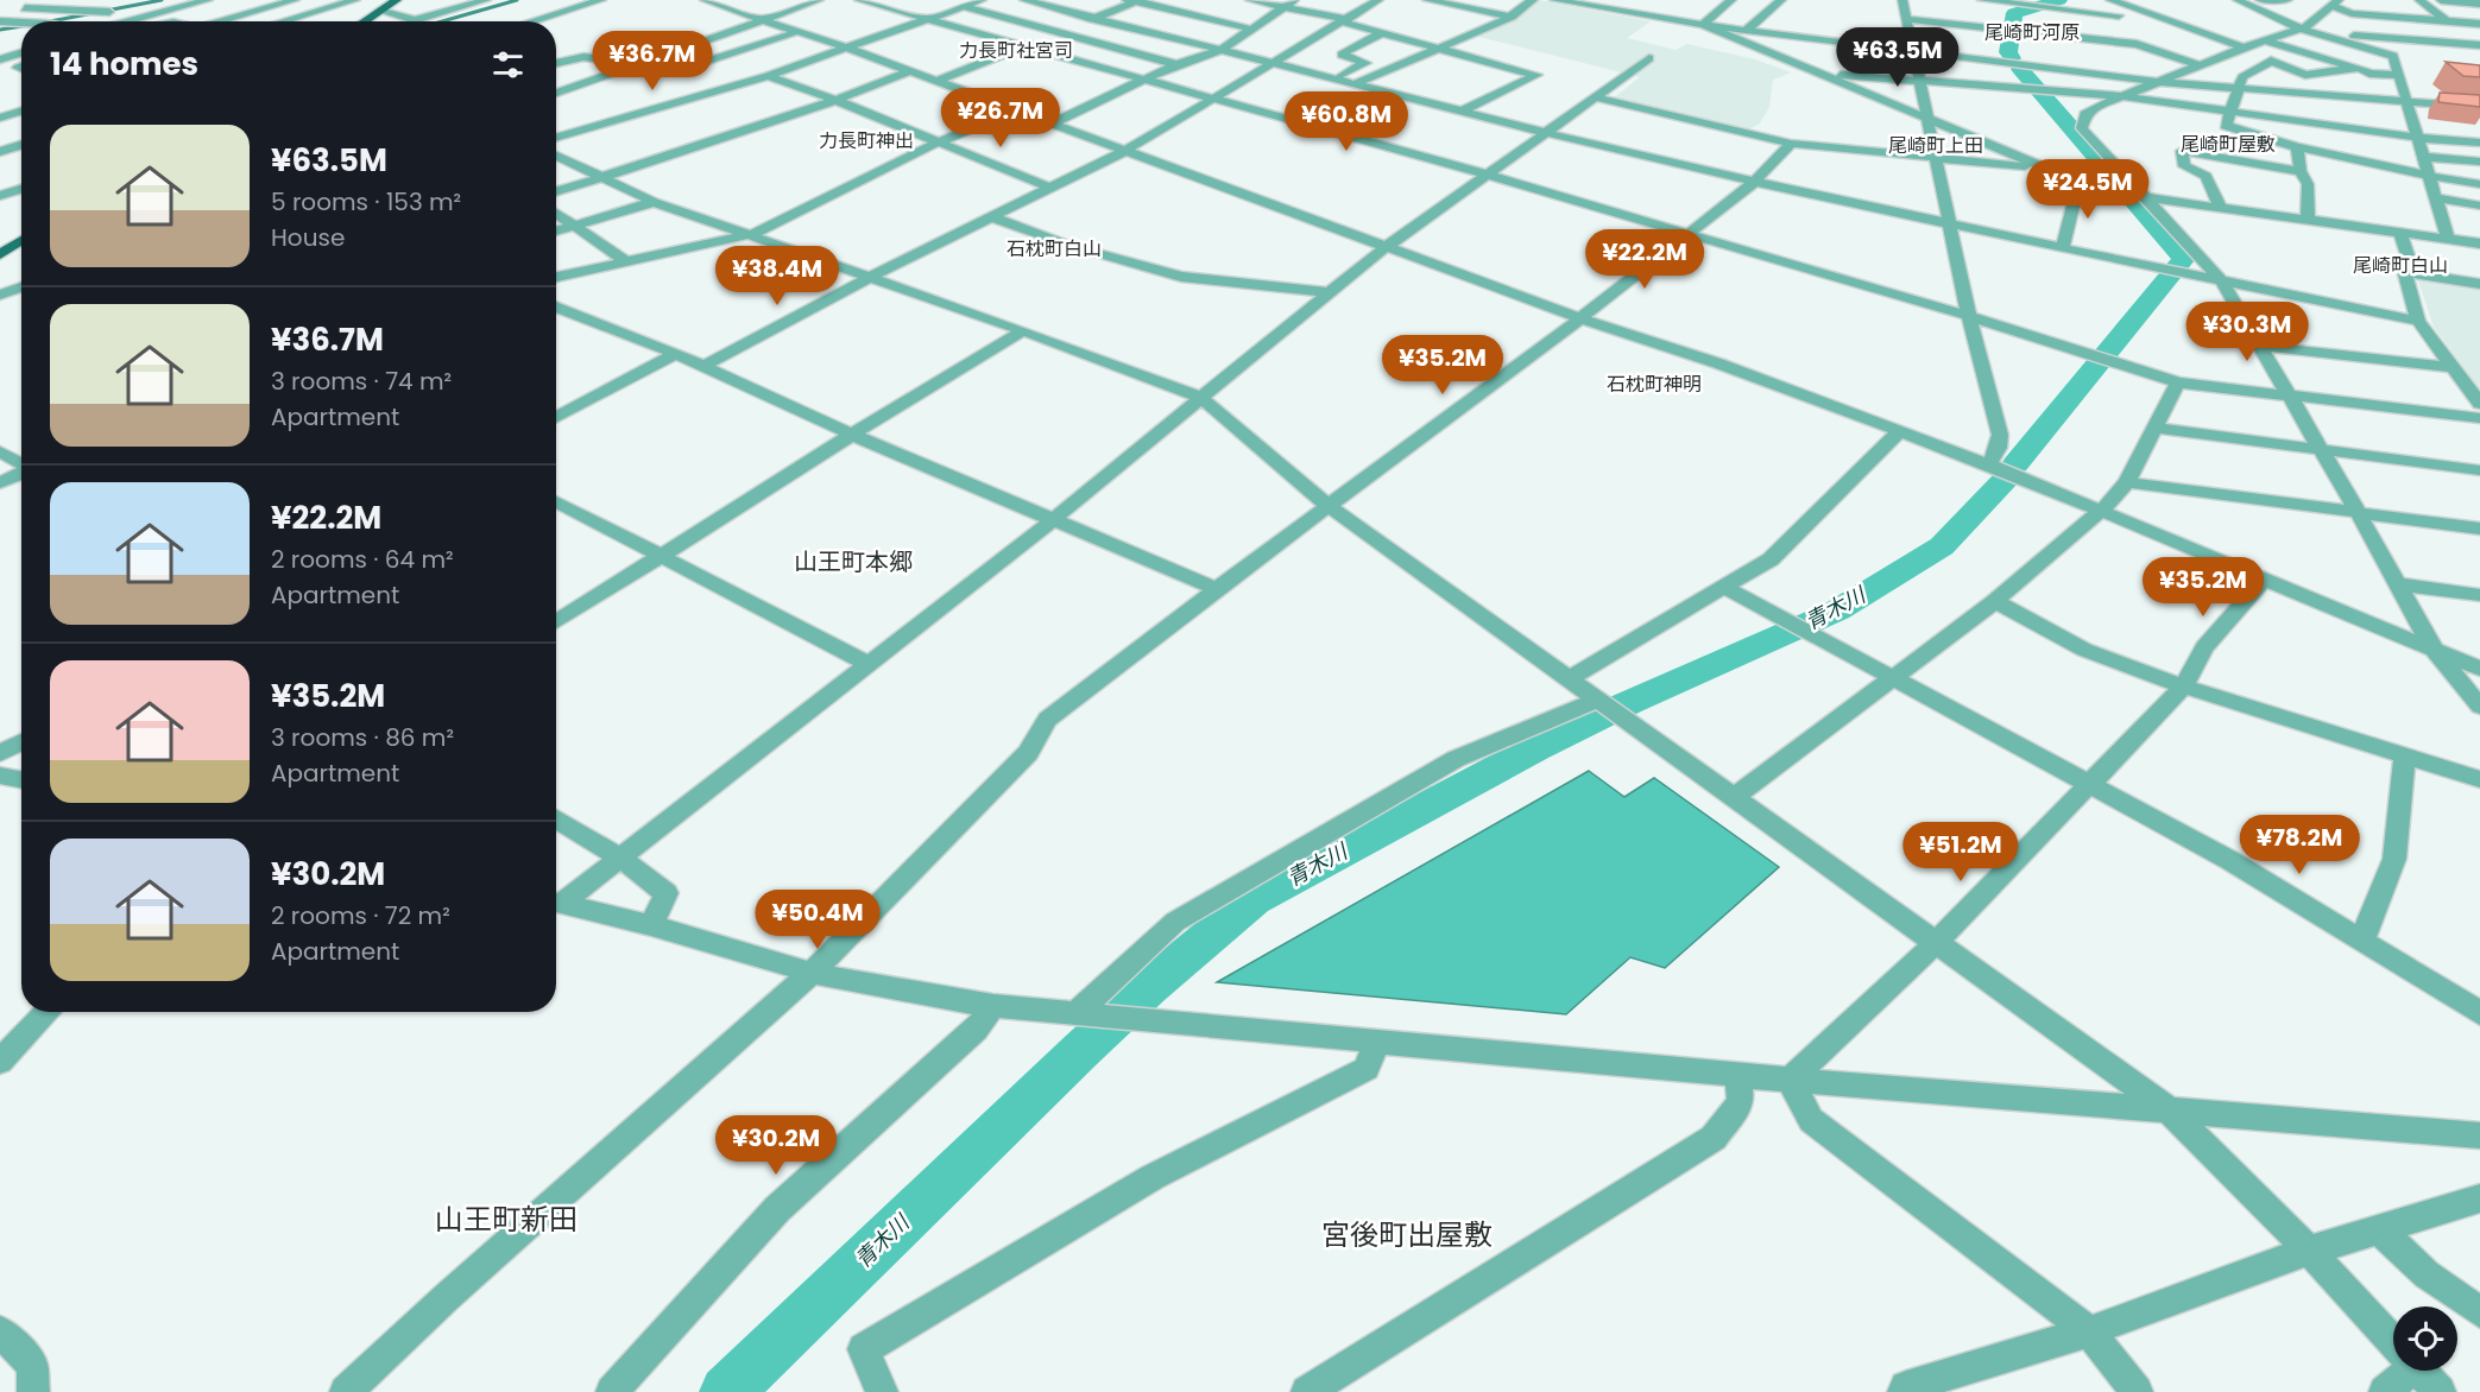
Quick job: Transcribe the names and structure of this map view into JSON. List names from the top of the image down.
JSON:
{
  "districts": [
    "尾崎町河原",
    "力長町社宮司",
    "力長町神出",
    "尾崎町屋敷",
    "尾崎町上田",
    "石枕町白山",
    "尾崎町白山",
    "石枕町神明",
    "山王町本郷",
    "山王町新田",
    "宮後町出屋敷"
  ],
  "water": ["青木川"],
  "page": {
    "heading": "14 homes",
    "price": [
      "¥63.5M",
      "¥36.7M",
      "¥26.7M",
      "¥60.8M",
      "¥24.5M",
      "¥22.2M",
      "¥38.4M",
      "¥30.3M",
      "¥35.2M",
      "¥35.2M",
      "¥78.2M",
      "¥51.2M",
      "¥50.4M",
      "¥30.2M"
    ],
    "list": [
      {
        "name": "¥63.5M",
        "note": "5 rooms · 153 m² · House"
      },
      {
        "name": "¥36.7M",
        "note": "3 rooms · 74 m² · Apartment"
      },
      {
        "name": "¥22.2M",
        "note": "2 rooms · 64 m² · Apartment"
      },
      {
        "name": "¥35.2M",
        "note": "3 rooms · 86 m² · Apartment"
      },
      {
        "name": "¥30.2M",
        "note": "2 rooms · 72 m² · Apartment"
      }
    ]
  }
}
